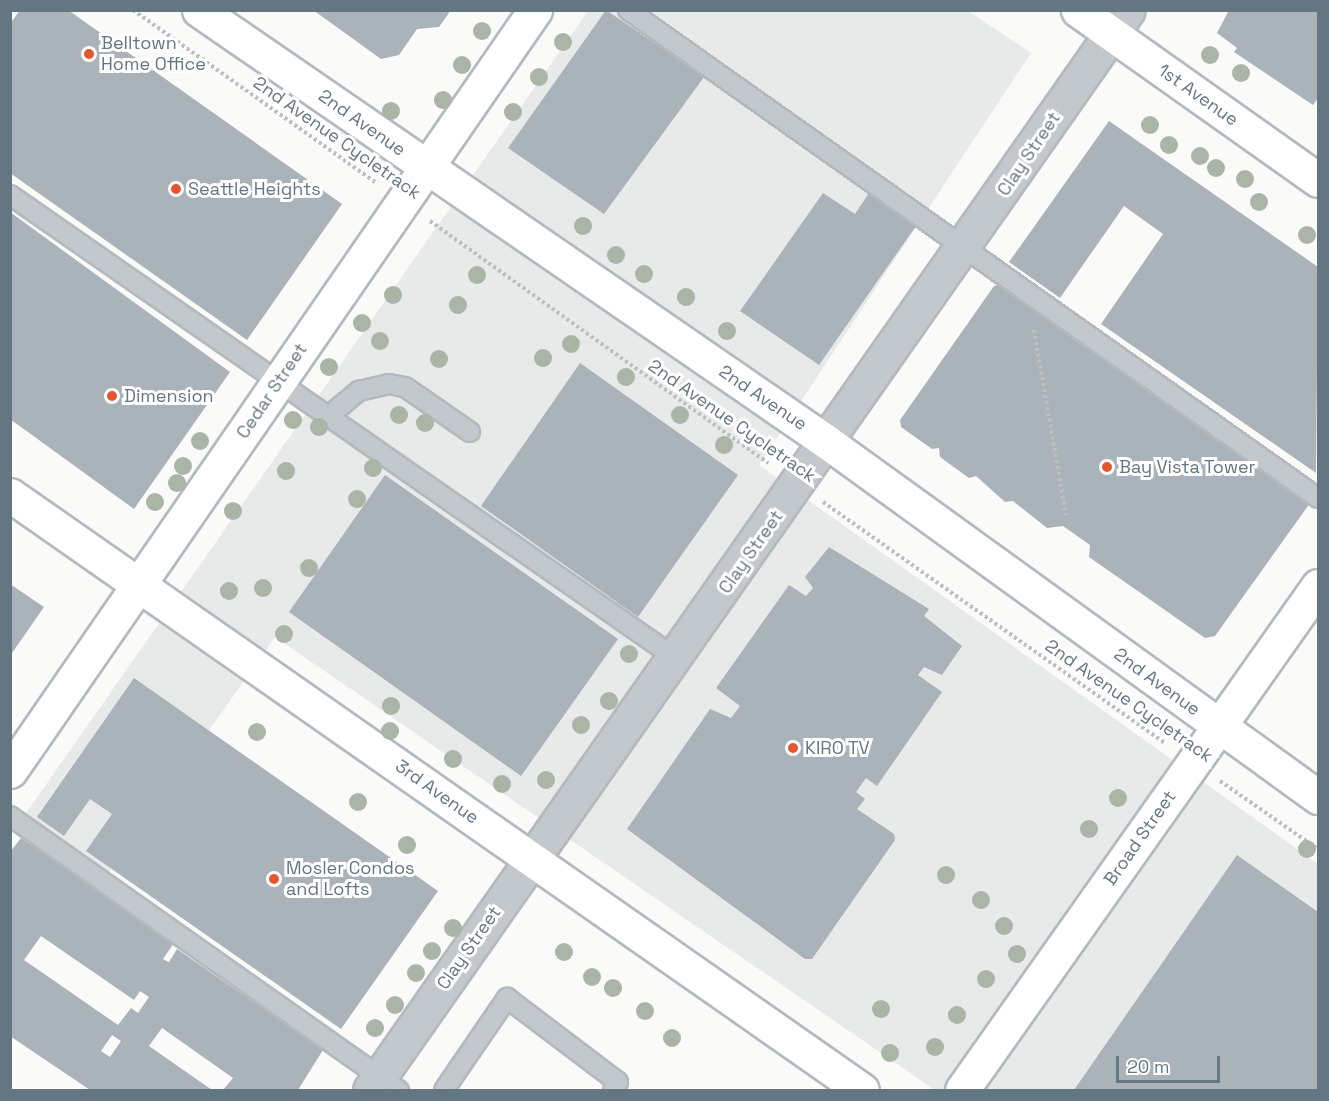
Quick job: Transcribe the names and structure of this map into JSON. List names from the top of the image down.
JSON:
{
  "streets": {
    "main road": [
      "1st Avenue",
      "2nd Avenue",
      "Cedar Street",
      "3rd Avenue",
      "Broad Street"
    ],
    "street": ["Clay Street"],
    "path": ["2nd Avenue Cycletrack"]
  },
  "crossings": [
    ["1st Avenue", "Clay Street"],
    ["2nd Avenue", "Clay Street"],
    ["2nd Avenue", "Cedar Street"],
    ["2nd Avenue", "Broad Street"],
    ["2nd Avenue Cycletrack", "Clay Street"],
    ["2nd Avenue Cycletrack", "Cedar Street"],
    ["2nd Avenue Cycletrack", "Broad Street"],
    ["Clay Street", "3rd Avenue"],
    ["Cedar Street", "3rd Avenue"]
  ],
  "places": [
    "Belltown Home Office",
    "Seattle Heights",
    "Dimension",
    "Bay Vista Tower",
    "KIRO TV",
    "Mosler Condos and Lofts"
  ],
  "scale_bar": "20 m"
}
